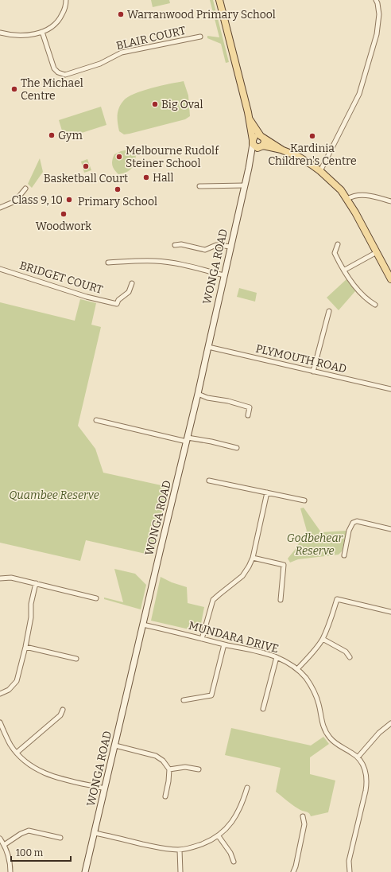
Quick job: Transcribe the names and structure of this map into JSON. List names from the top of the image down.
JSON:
{
  "streets": {
    "main road": ["WONGA ROAD"],
    "street": [
      "BLAIR COURT",
      "BRIDGET COURT",
      "PLYMOUTH ROAD",
      "MUNDARA DRIVE"
    ]
  },
  "crossings": [
    ["WONGA ROAD", "PLYMOUTH ROAD"],
    ["WONGA ROAD", "MUNDARA DRIVE"]
  ],
  "parks": ["Quambee Reserve", "Godbehear Reserve"],
  "places": [
    "Warranwood Primary School",
    "The Michael Centre",
    "Big Oval",
    "Gym",
    "Kardinia Children's Centre",
    "Melbourne Rudolf Steiner School",
    "Basketball Court",
    "Hall",
    "Primary School",
    "Class 9, 10",
    "Woodwork"
  ],
  "scale_bar": "100 m"
}
